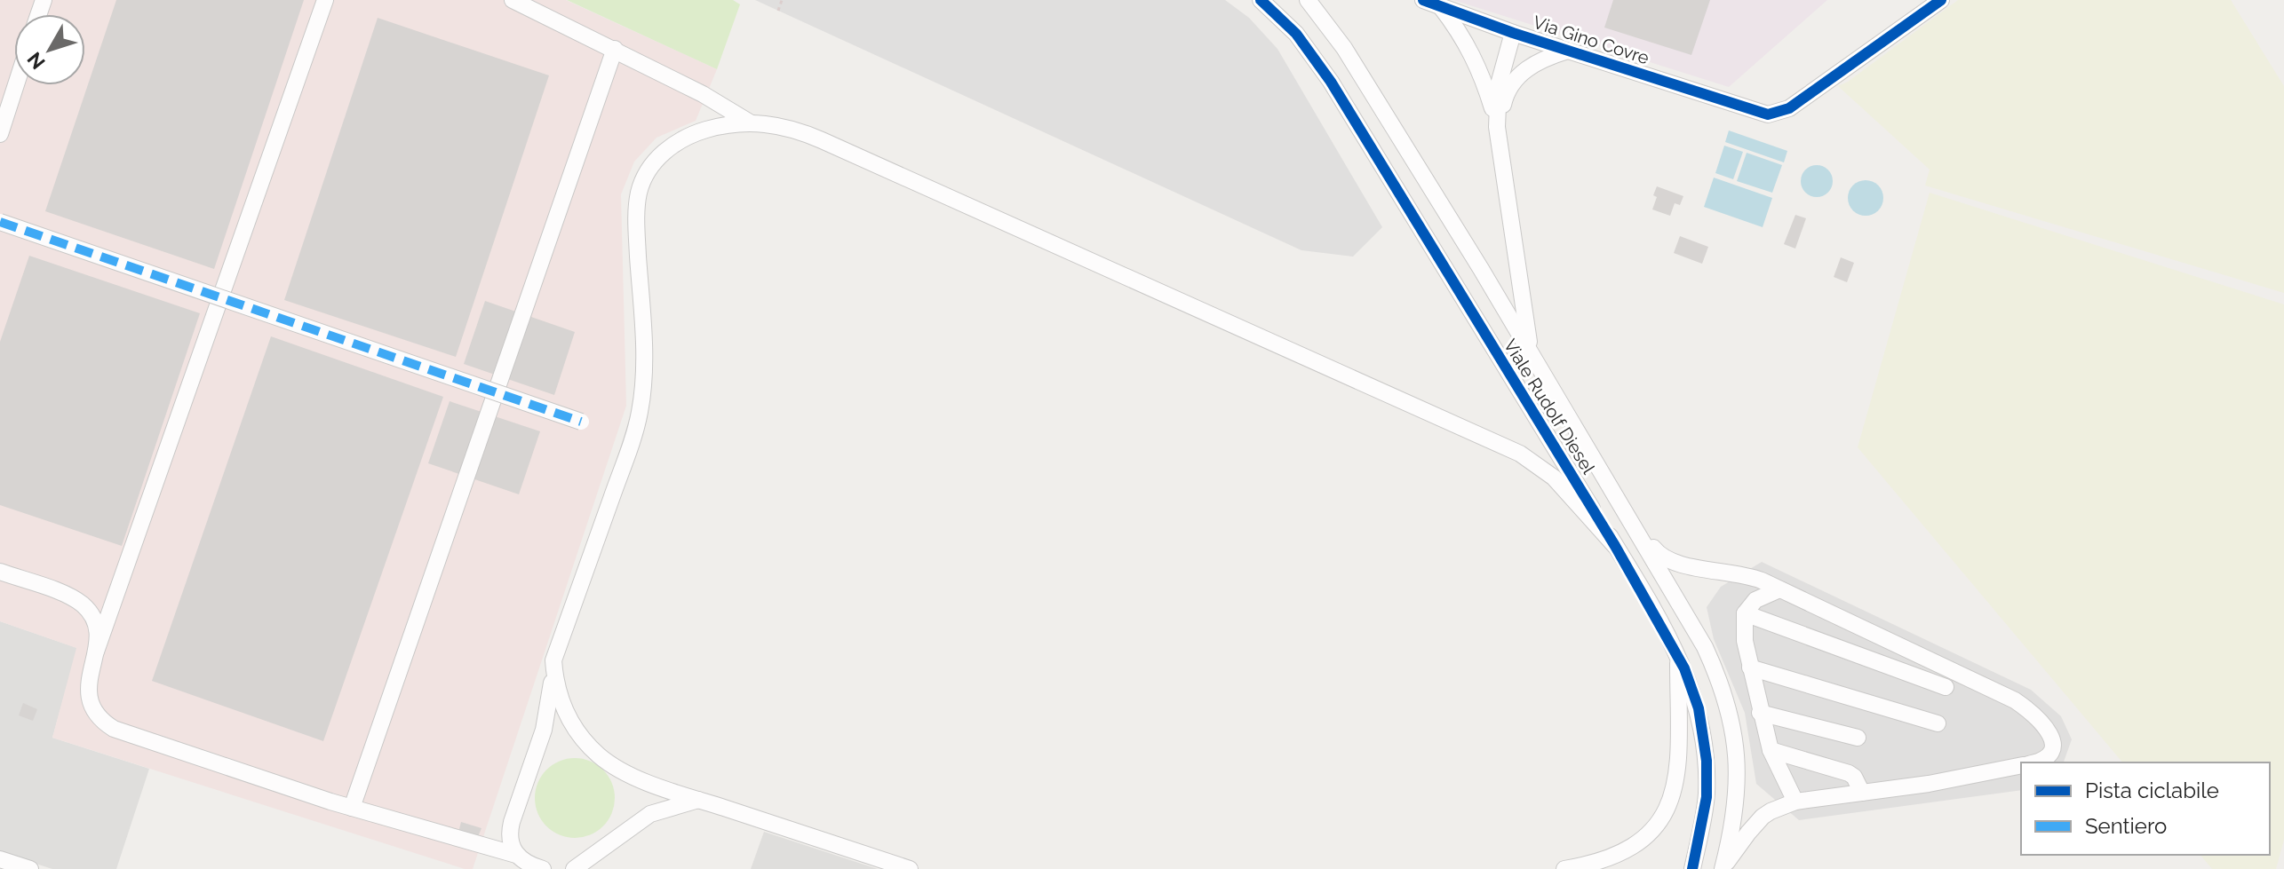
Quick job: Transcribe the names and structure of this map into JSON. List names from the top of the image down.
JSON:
{
  "streets": {
    "street": ["Via Gino Covre", "Viale Rudolf Diesel"]
  },
  "legend": ["Pista ciclabile", "Sentiero"],
  "north": "bottom left"
}
